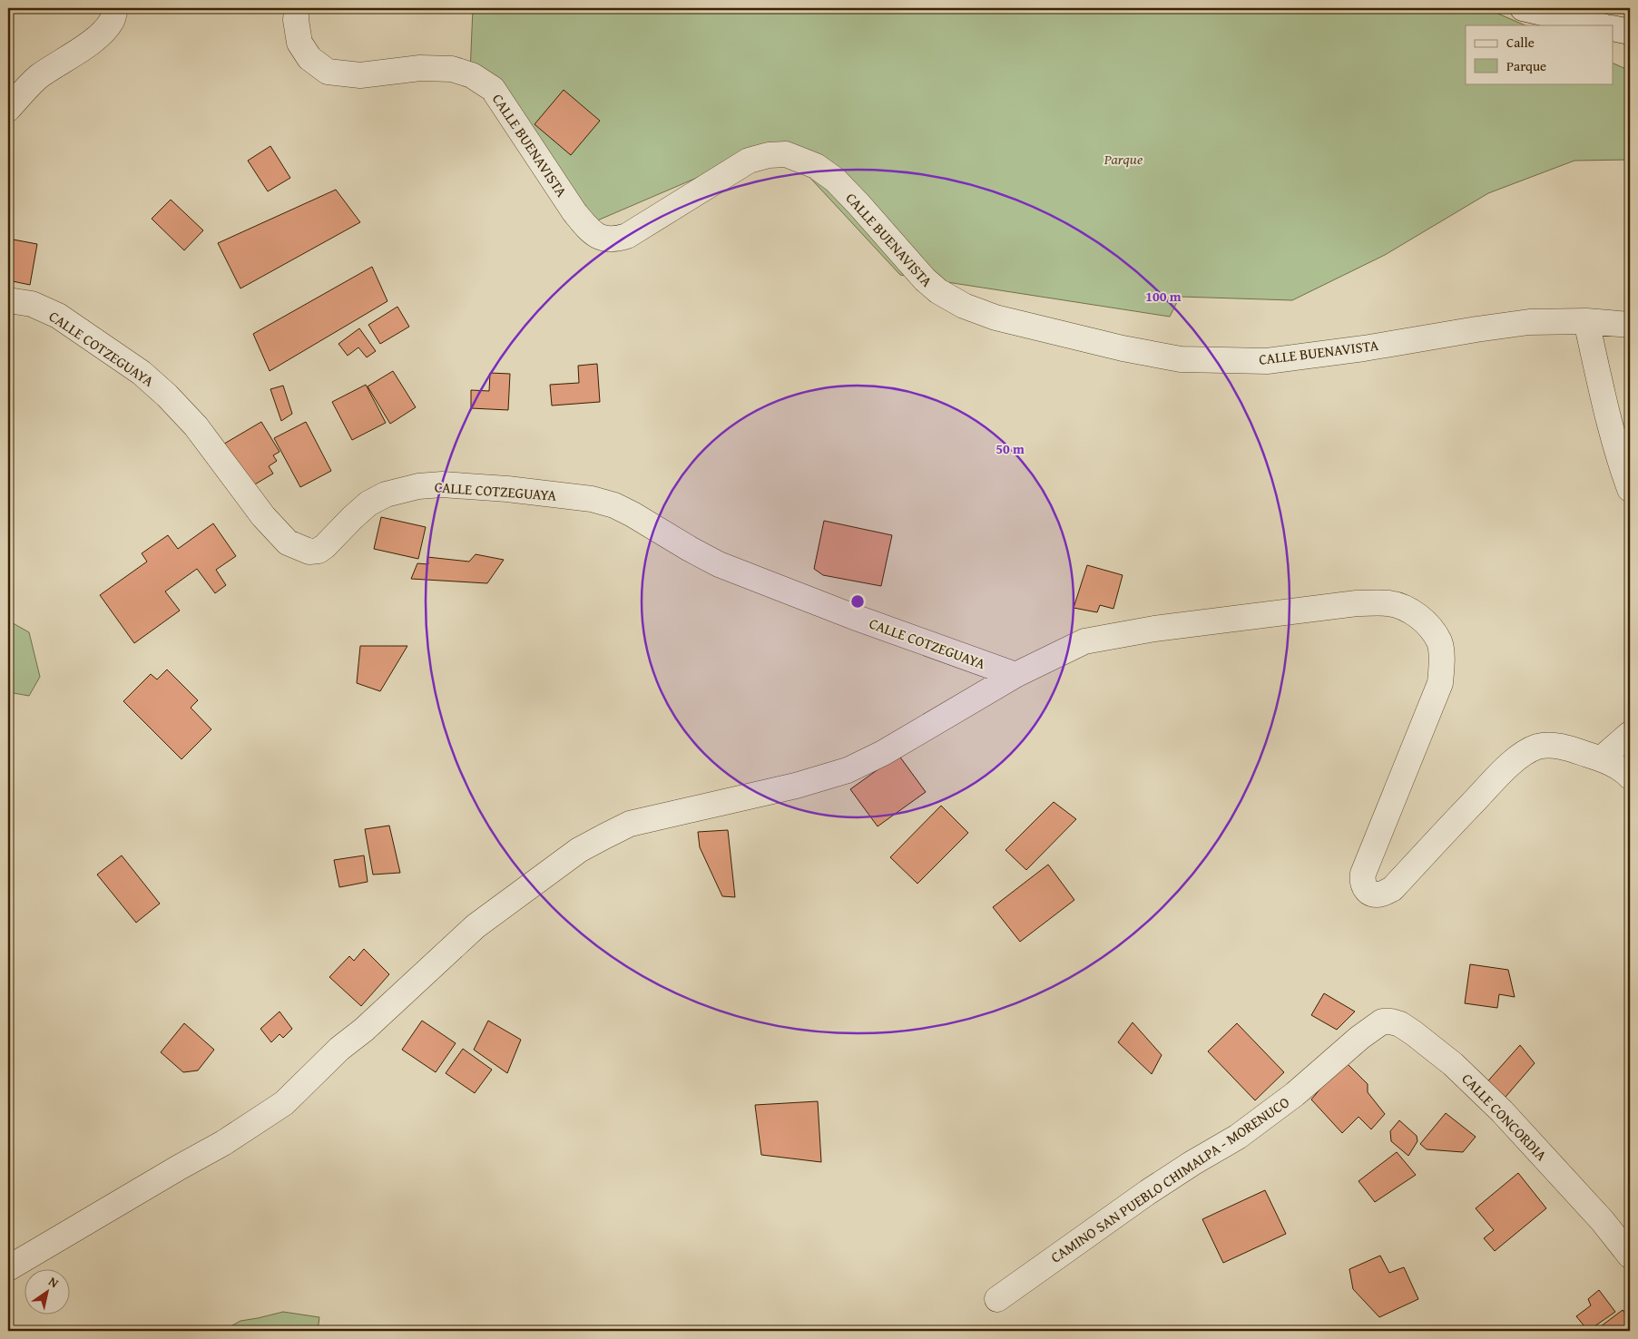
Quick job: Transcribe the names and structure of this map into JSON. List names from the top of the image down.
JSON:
{
  "streets": {
    "street": [
      "CALLE BUENAVISTA",
      "CALLE COTZEGUAYA",
      "CALLE CONCORDIA",
      "CAMINO SAN PUEBLO CHIMALPA - MORENUCO"
    ]
  },
  "crossings": [
    ["CALLE CONCORDIA", "CAMINO SAN PUEBLO CHIMALPA - MORENUCO"]
  ],
  "parks": ["Parque"],
  "legend": ["Calle", "Parque"],
  "north": "top right",
  "rings": ["100 m", "50 m"]
}
